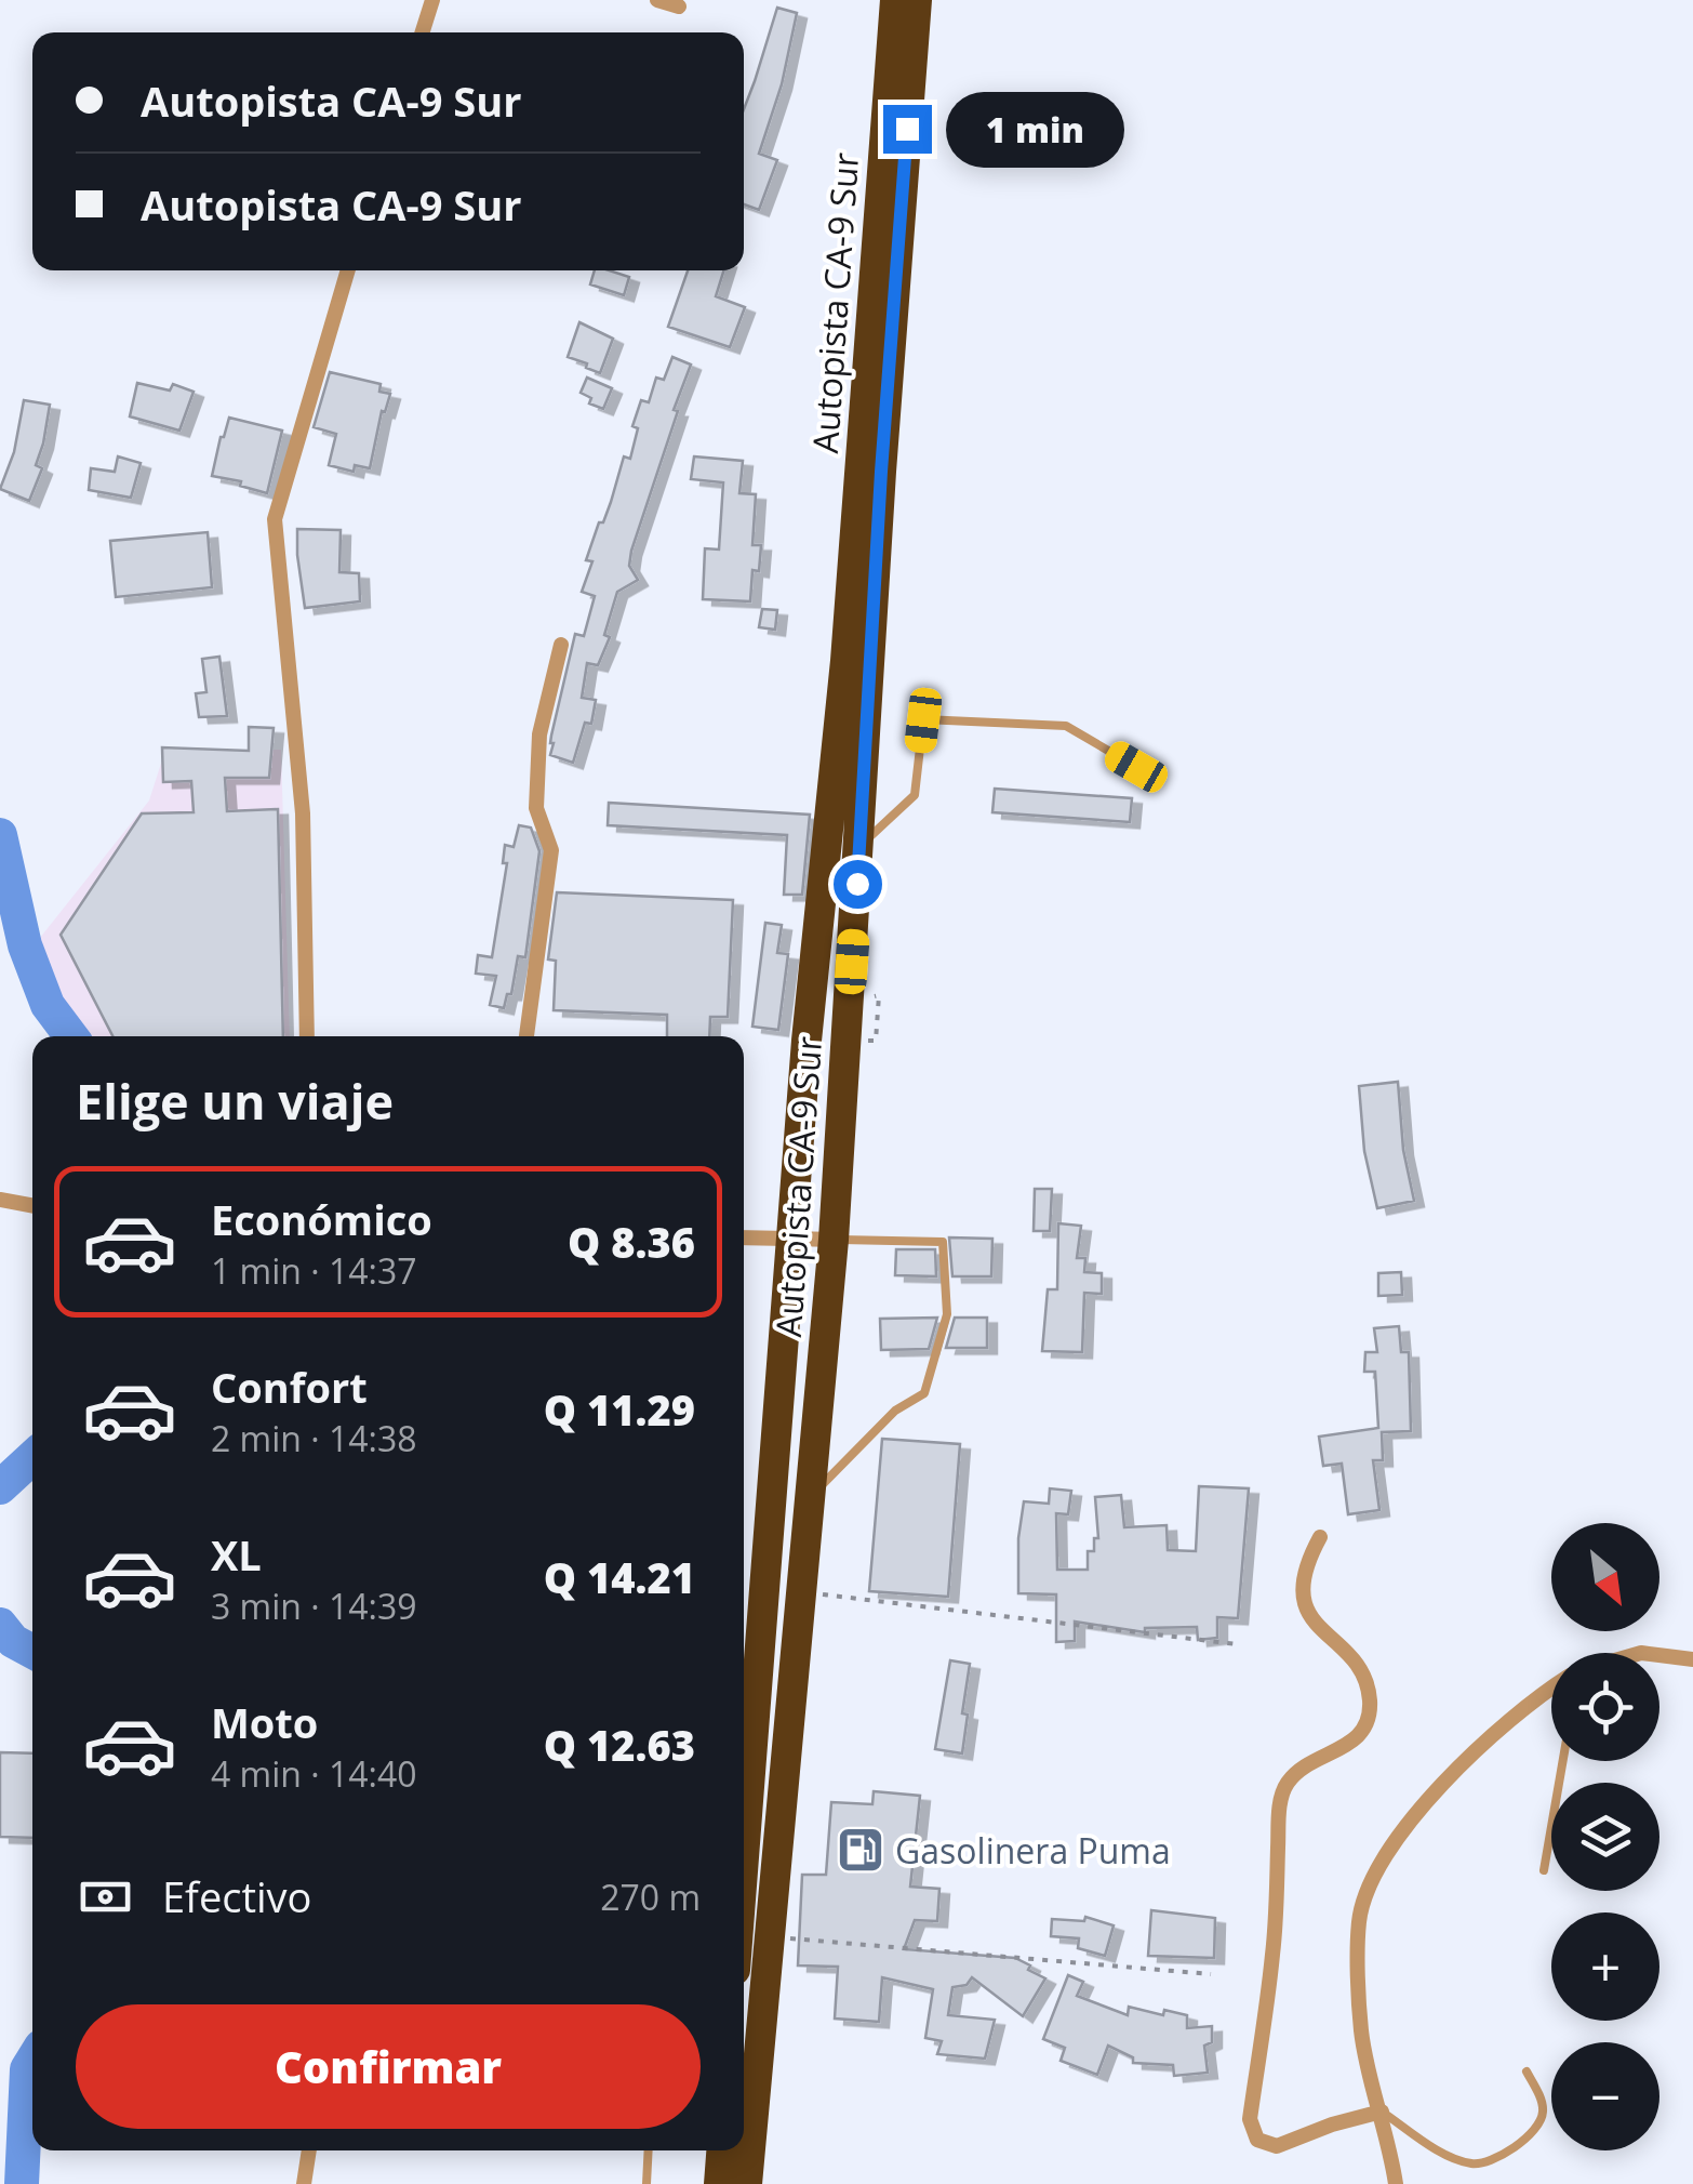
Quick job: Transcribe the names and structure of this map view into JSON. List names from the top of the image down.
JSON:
{
  "streets": {
    "highway": ["Autopista CA-9 Sur"]
  },
  "places": {
    "fuel station": ["Gasolinera Puma"]
  },
  "north": "bottom right",
  "page": {
    "banner": ["Autopista CA-9 Sur", "Autopista CA-9 Sur"],
    "bubble": "1 min",
    "heading": "Elige un viaje",
    "list": [
      {
        "name": "Económico",
        "note": "1 min · 14:37",
        "value": "Q 8.36"
      },
      {
        "name": "Confort",
        "note": "2 min · 14:38",
        "value": "Q 11.29"
      },
      {
        "name": "XL",
        "note": "3 min · 14:39",
        "value": "Q 14.21"
      },
      {
        "name": "Moto",
        "note": "4 min · 14:40",
        "value": "Q 12.63"
      }
    ],
    "map_buttons": ["+", "−"],
    "pay": ["Efectivo", "270 m"],
    "buttons": "Confirmar"
  }
}
